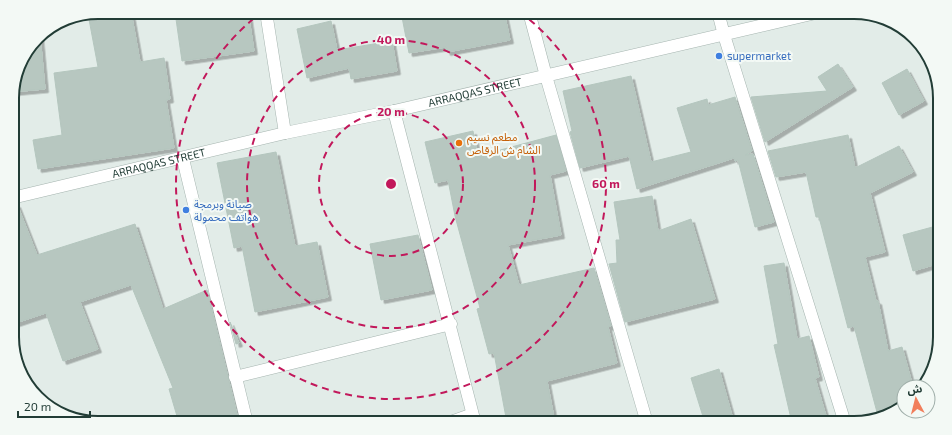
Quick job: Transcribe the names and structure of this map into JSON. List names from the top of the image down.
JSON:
{
  "streets": {
    "street": ["ARRAQQAS STREET"]
  },
  "places": ["supermarket", "مطعم نسيم الشام ش الرقاص", "صيانة وبرمجة هواتف محمولة"],
  "scale_bar": "20 m",
  "north": "top",
  "rings": ["40 m", "20 m", "60 m"]
}
